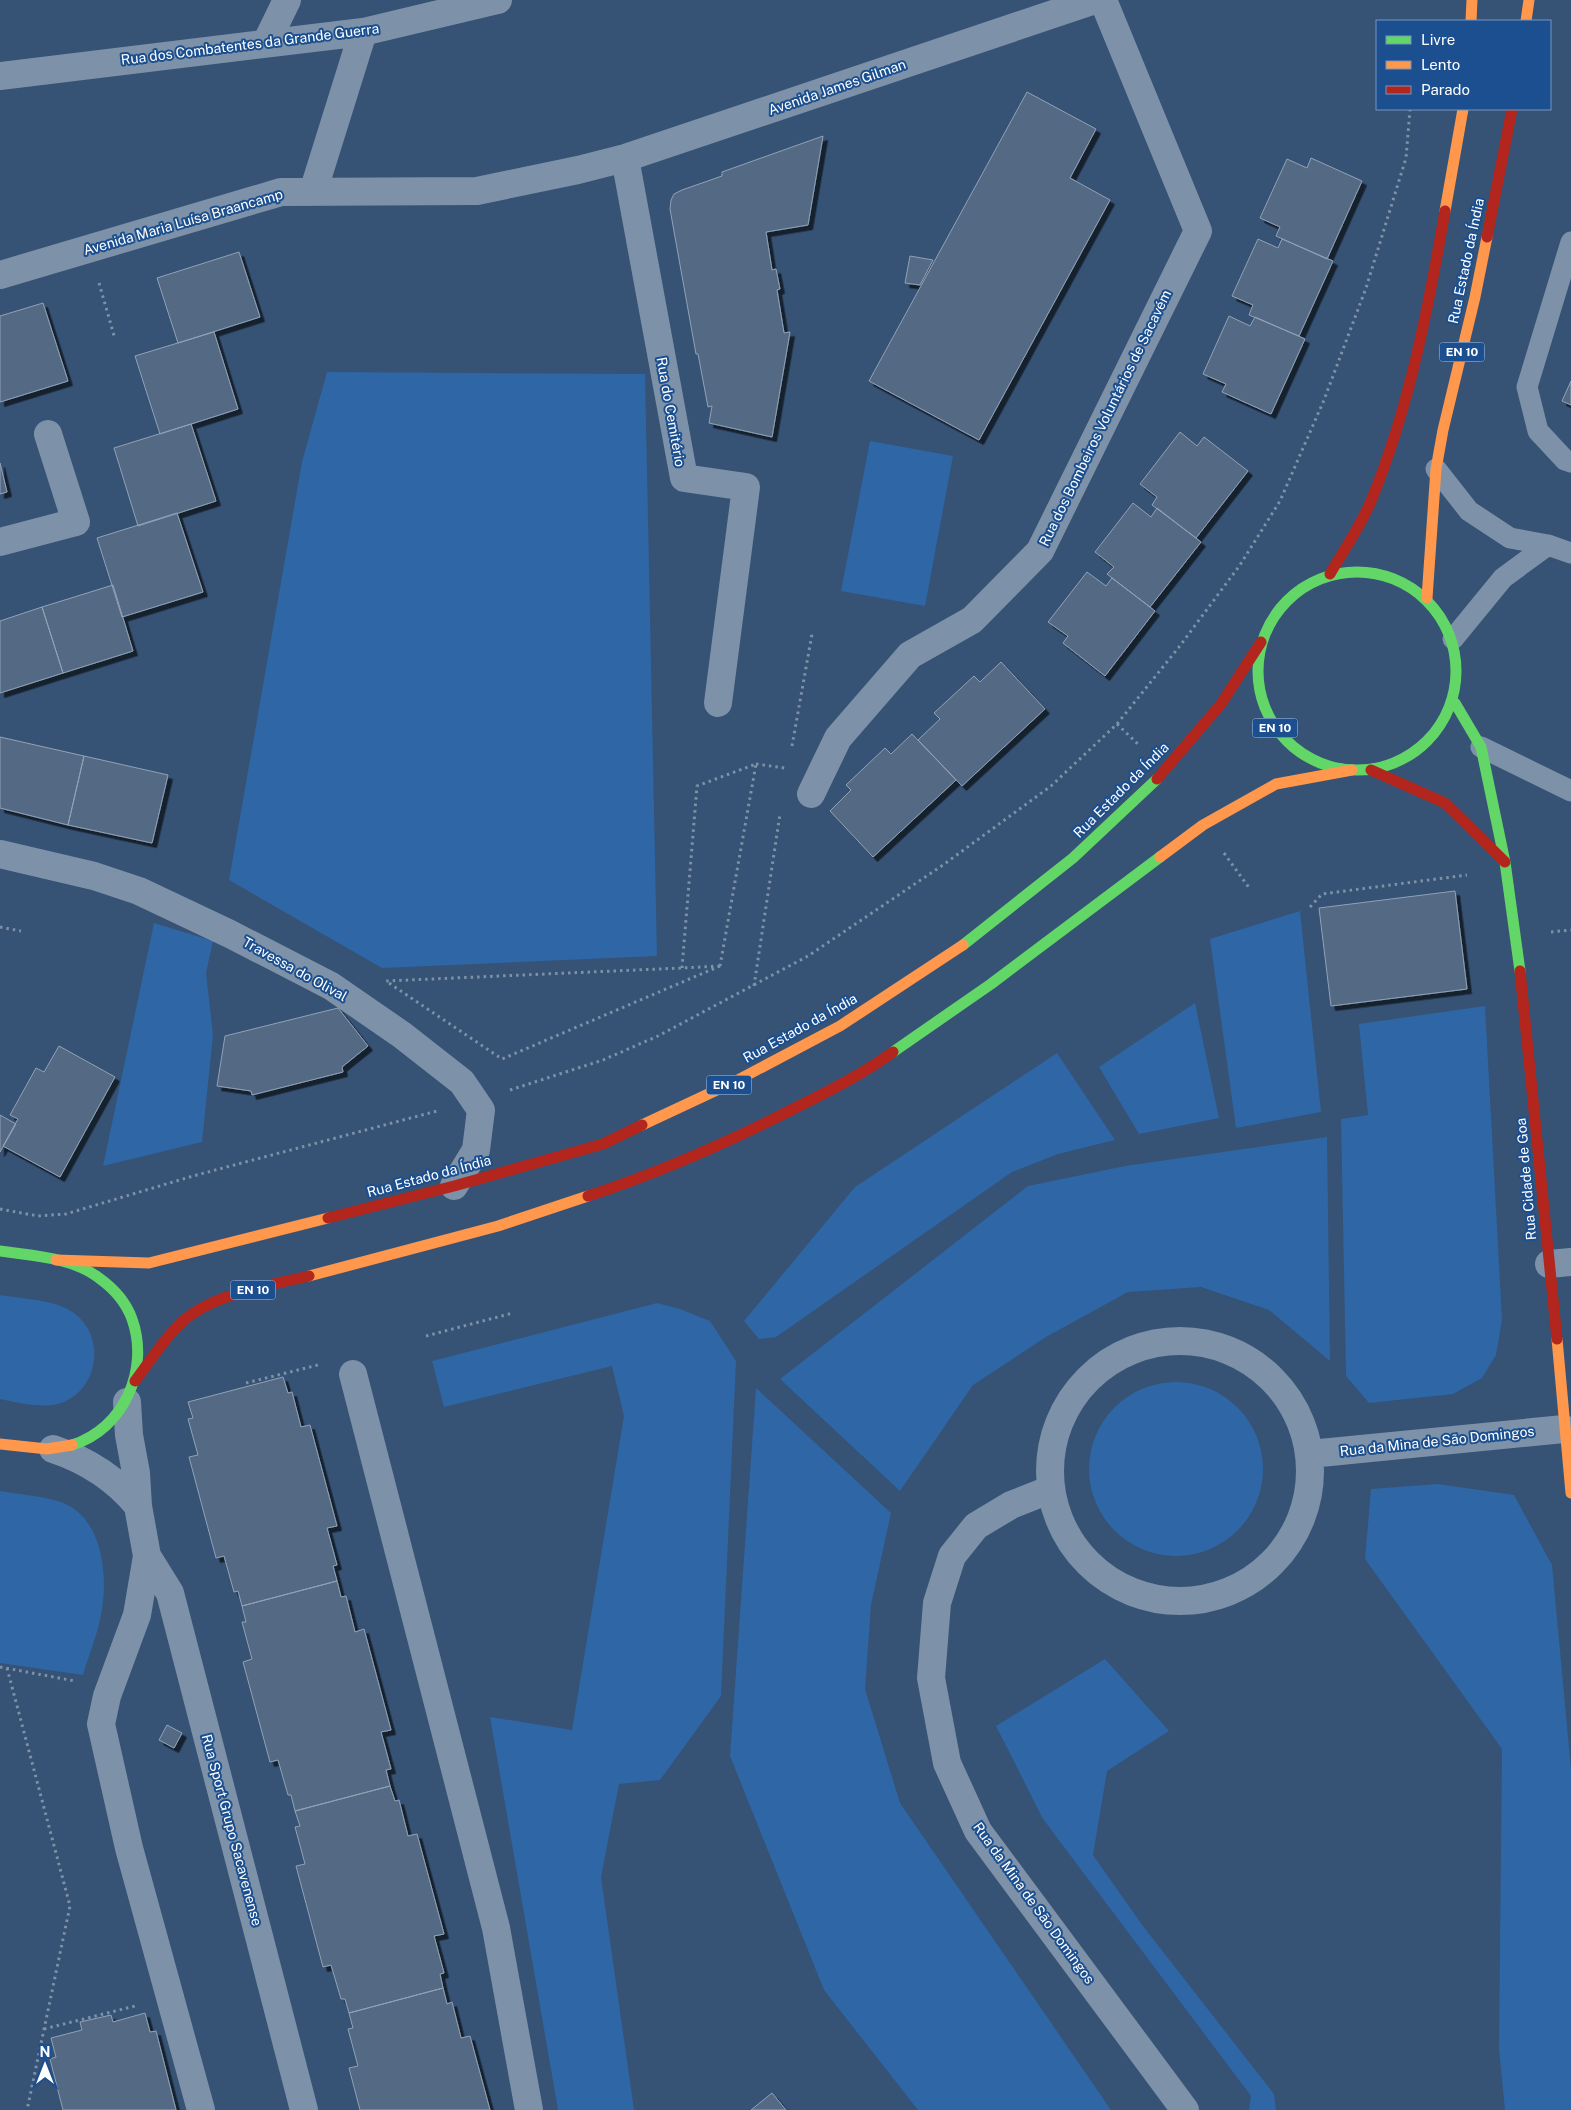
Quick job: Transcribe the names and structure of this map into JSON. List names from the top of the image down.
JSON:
{
  "streets": {
    "main road": ["Rua Estado da Índia", "EN 10", "Rua Cidade de Goa"],
    "street": [
      "Rua dos Combatentes da Grande Guerra",
      "Avenida James Gilman",
      "Avenida Maria Luísa Braancamp",
      "Rua do Cemitério",
      "Rua dos Bombeiros Voluntários de Sacavém",
      "Travessa do Olival",
      "Rua da Mina de São Domingos",
      "Rua Sport Grupo Sacavenense"
    ]
  },
  "crossings": [
    ["Avenida James Gilman", "Avenida Maria Luísa Braancamp"],
    ["Avenida James Gilman", "Rua do Cemitério"],
    ["Rua Estado da Índia", "EN 10"],
    ["Rua Estado da Índia", "Travessa do Olival"],
    ["Rua Estado da Índia", "Rua Sport Grupo Sacavenense"],
    ["EN 10", "Rua Cidade de Goa"],
    ["EN 10", "Rua Sport Grupo Sacavenense"],
    ["Rua Cidade de Goa", "Rua da Mina de São Domingos"]
  ],
  "legend": ["Livre", "Lento", "Parado"],
  "north": "top"
}
